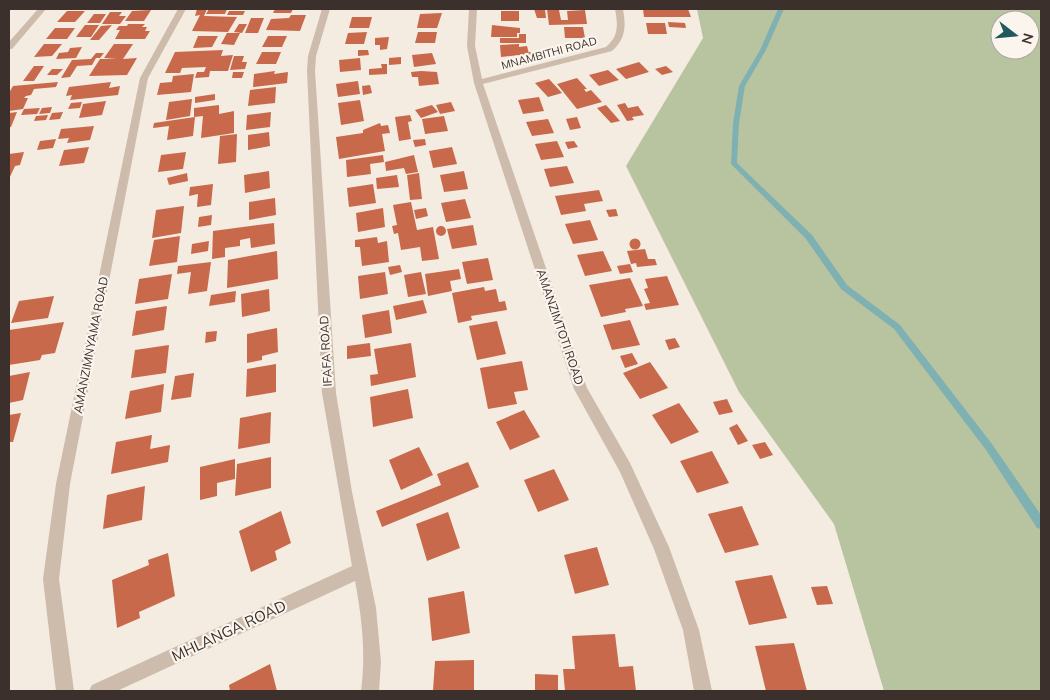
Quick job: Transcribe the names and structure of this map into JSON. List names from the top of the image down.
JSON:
{
  "streets": {
    "street": [
      "MNAMBITHI ROAD",
      "AMANZIMTOTI ROAD",
      "AMANZIMNYAMA ROAD",
      "IFAFA ROAD",
      "MHLANGA ROAD"
    ]
  },
  "crossings": [
    ["MNAMBITHI ROAD", "AMANZIMTOTI ROAD"],
    ["IFAFA ROAD", "MHLANGA ROAD"]
  ],
  "north": "right"
}
